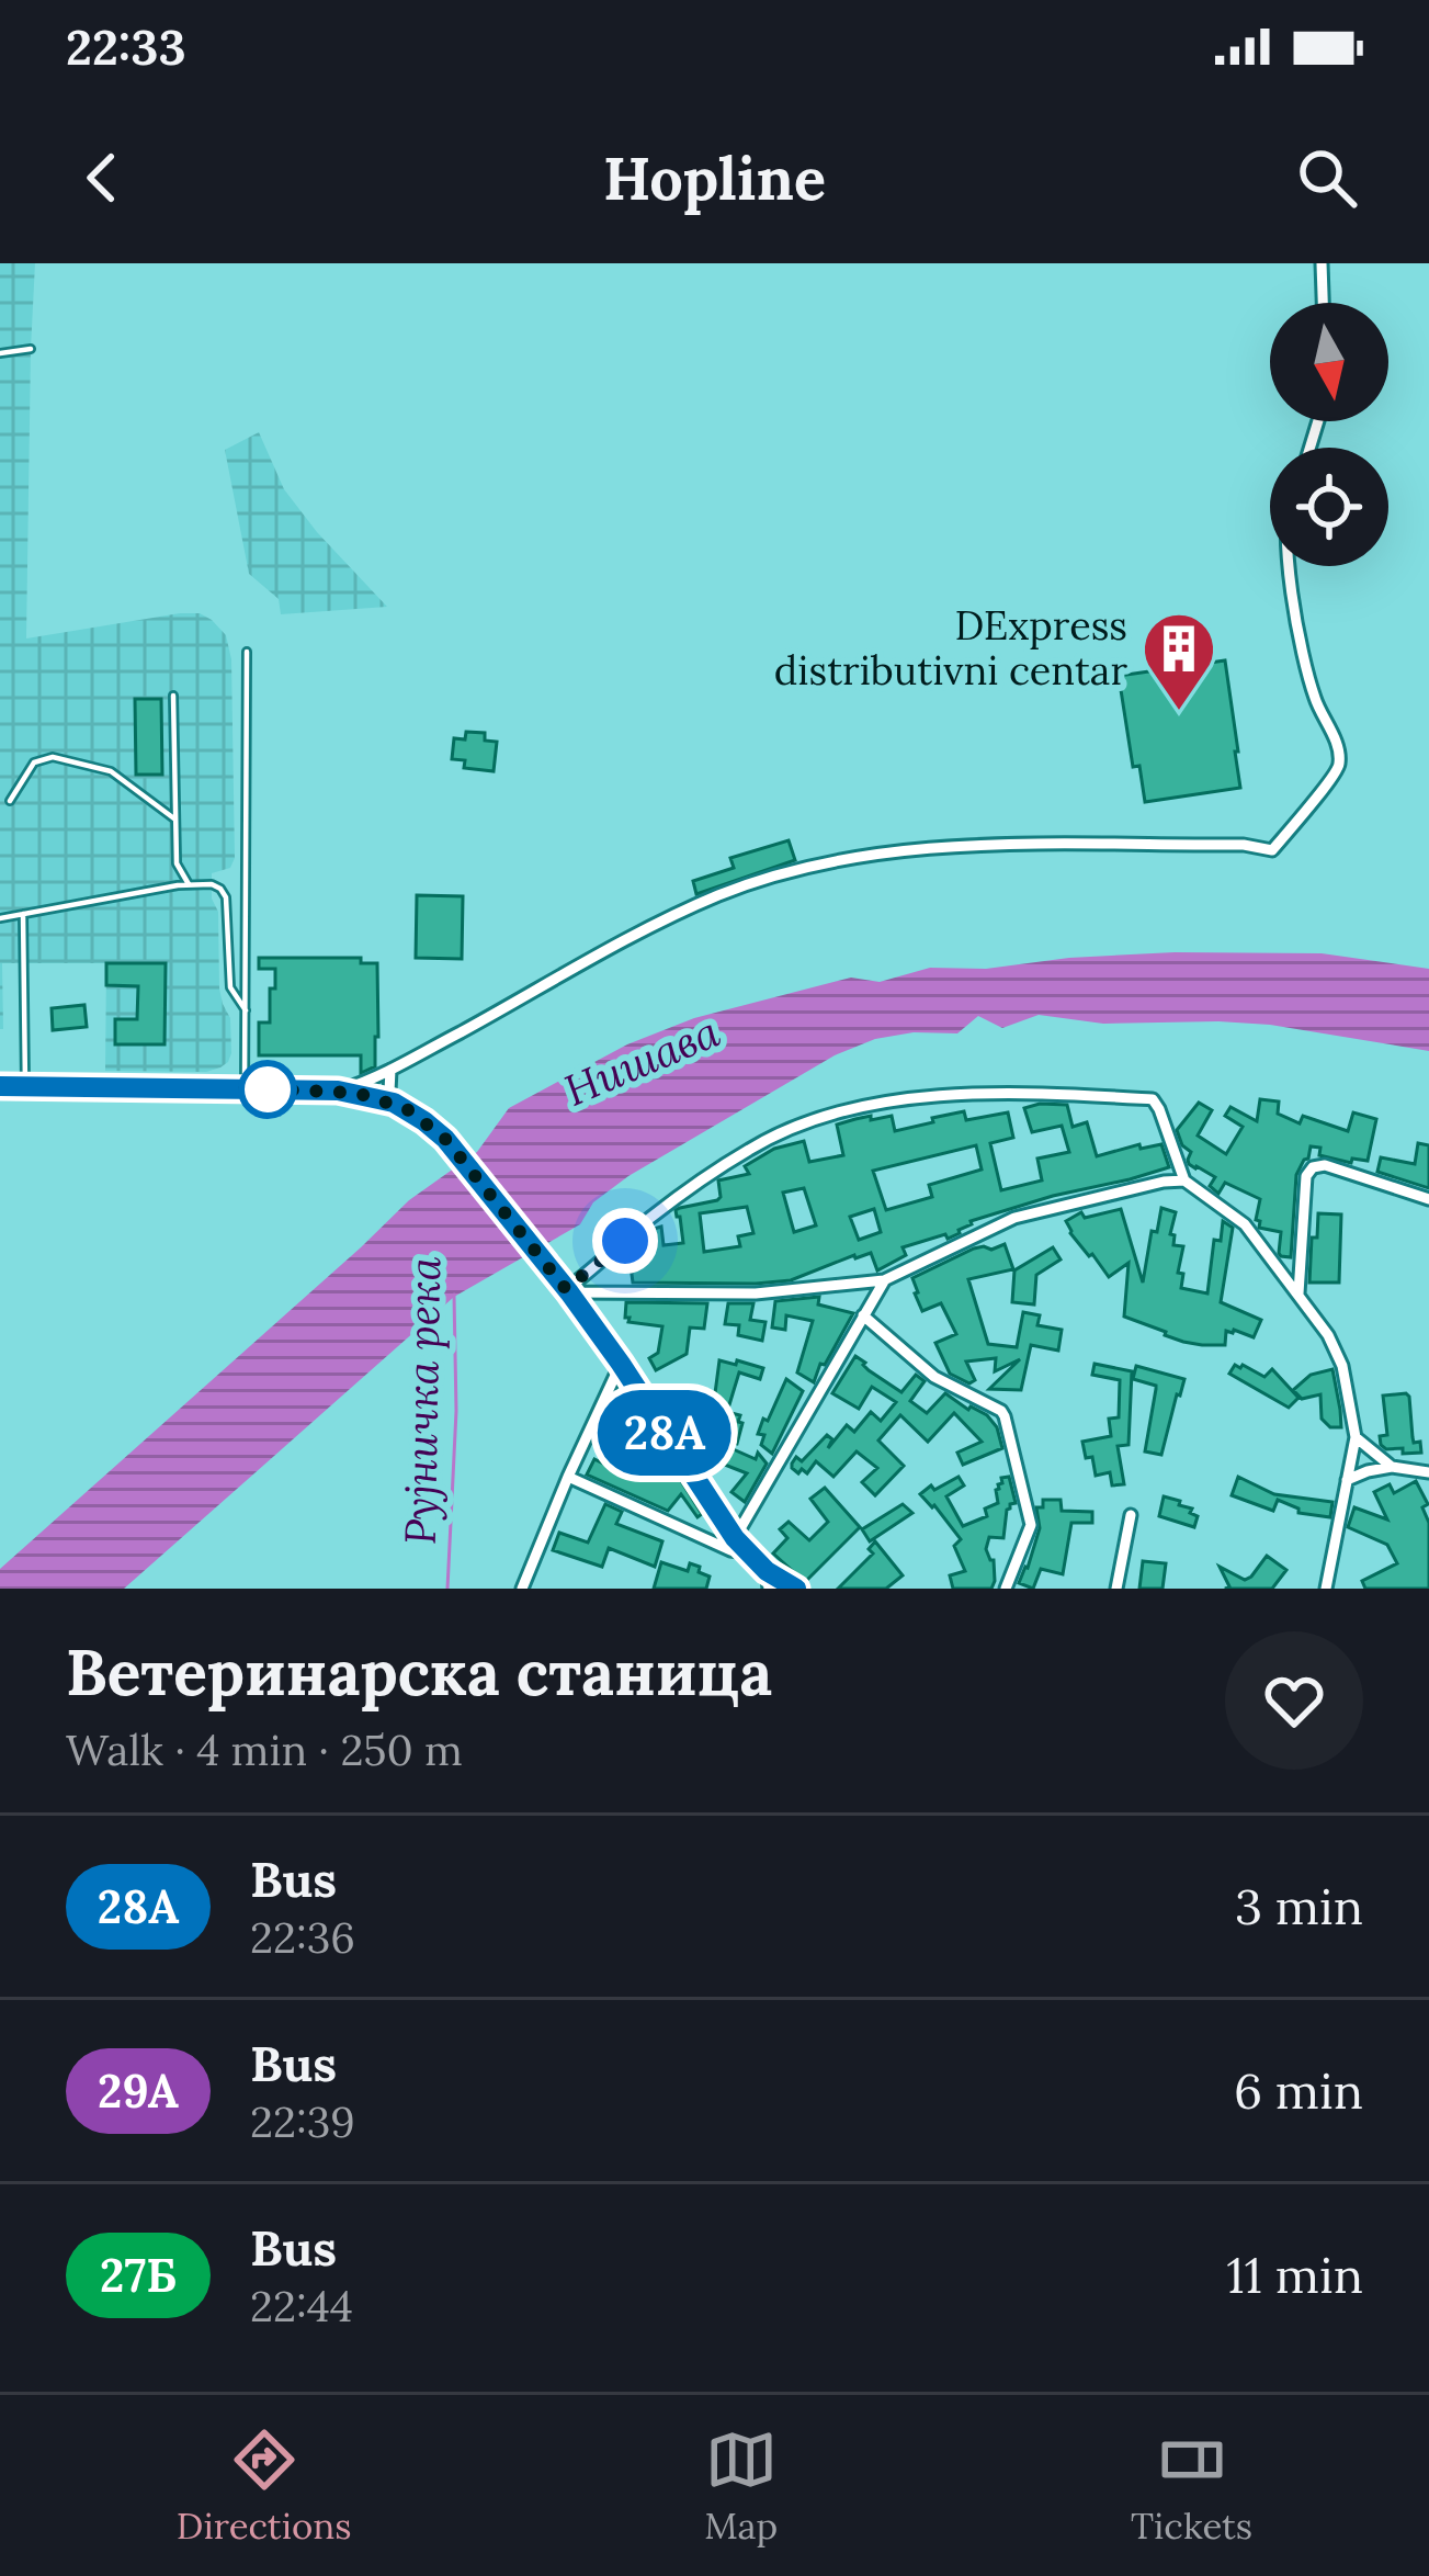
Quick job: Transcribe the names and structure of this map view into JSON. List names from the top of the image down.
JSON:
{
  "water": ["Нишава", "Рујничка река"],
  "places": {
    "building": ["DExpress distributivni centar"]
  },
  "lines": ["bus line 28А"],
  "north": "bottom",
  "page": {
    "status": "22:33",
    "header": "Hopline",
    "on_map": "28А",
    "heading": ["Ветеринарска станица", "Walk · 4 min · 250 m"],
    "list": [
      {
        "mark": "28А",
        "name": "Bus",
        "note": "22:36",
        "value": "3 min"
      },
      {
        "mark": "29А",
        "name": "Bus",
        "note": "22:39",
        "value": "6 min"
      },
      {
        "mark": "27Б",
        "name": "Bus",
        "note": "22:44",
        "value": "11 min"
      }
    ],
    "tabs": ["Directions", "Map", "Tickets"]
  }
}
